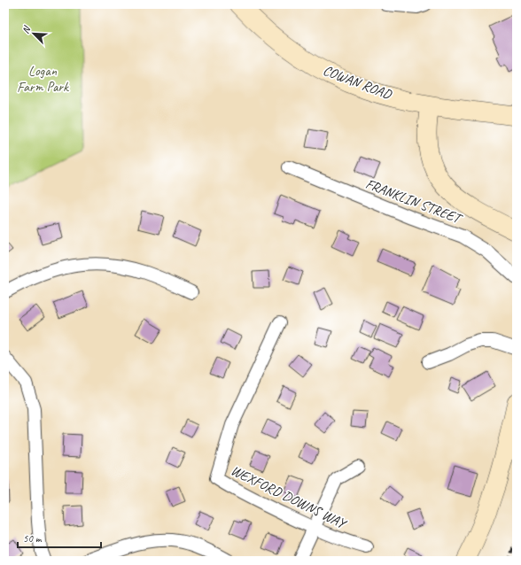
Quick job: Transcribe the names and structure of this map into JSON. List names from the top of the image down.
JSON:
{
  "streets": {
    "main road": ["COWAN ROAD"],
    "street": ["FRANKLIN STREET", "WEXFORD DOWNS WAY"]
  },
  "parks": ["Logan Farm Park"],
  "scale_bar": "50 m",
  "north": "top left"
}
